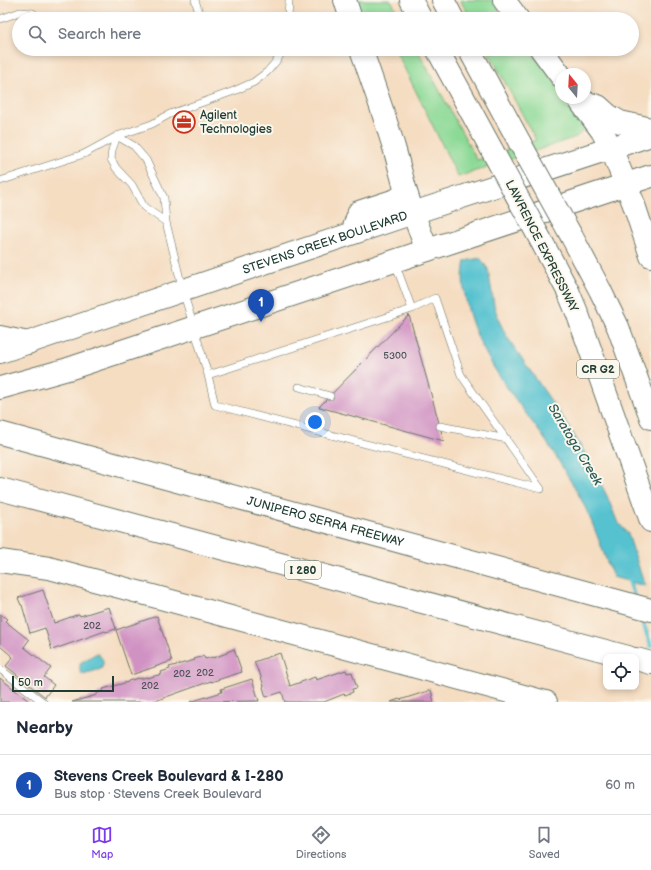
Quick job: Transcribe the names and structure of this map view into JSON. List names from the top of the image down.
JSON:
{
  "streets": {
    "main road": [
      "STEVENS CREEK BOULEVARD",
      "LAWRENCE EXPRESSWAY",
      "CR G2",
      "JUNIPERO SERRA FREEWAY",
      "I 280"
    ]
  },
  "water": ["Saratoga Creek"],
  "places": {
    "office": ["Agilent Technologies"]
  },
  "house_numbers": [
    "5300",
    "202",
    "202",
    "202",
    "202"
  ],
  "scale_bar": "50 m",
  "north": "top",
  "page": {
    "search": "Search here",
    "pins": "1",
    "scale": "50 m",
    "heading": "Nearby",
    "list": [
      {
        "mark": "1",
        "name": "Stevens Creek Boulevard & I-280",
        "note": "Bus stop · Stevens Creek Boulevard",
        "value": "60 m"
      }
    ],
    "nav": ["Map", "Directions", "Saved"]
  }
}
